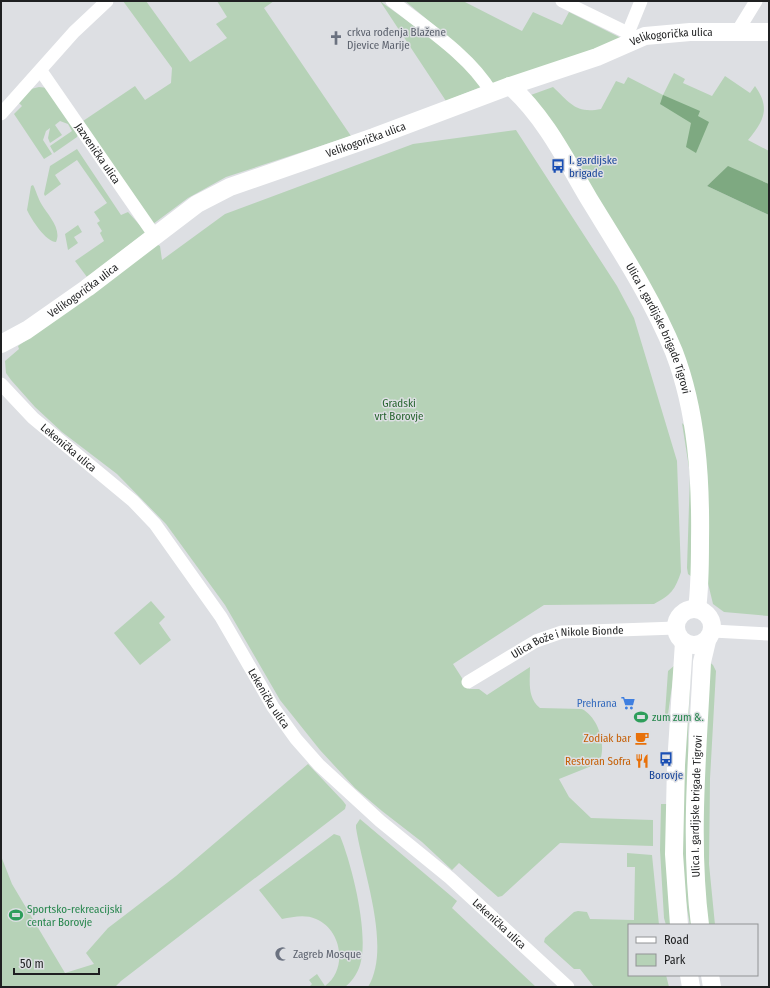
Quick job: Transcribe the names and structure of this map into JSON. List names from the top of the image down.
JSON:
{
  "streets": {
    "street": [
      "Velikogorička ulica",
      "Jazvenička ulica",
      "Ulica I. gardijske brigade Tigrovi",
      "Lekenička ulica",
      "Ulica Bože i Nikole Bionde"
    ]
  },
  "crossings": [
    ["Velikogorička ulica", "Jazvenička ulica"],
    ["Velikogorička ulica", "Ulica I. gardijske brigade Tigrovi"],
    ["Ulica I. gardijske brigade Tigrovi", "Ulica Bože i Nikole Bionde"]
  ],
  "parks": ["Gradski vrt Borovje"],
  "places": {
    "church": ["crkva rođenja Blažene Djevice Marije"],
    "bus stop": ["I. gardijske brigade", "Borovje"],
    "supermarket": ["Prehrana"],
    "sports": ["zum zum &.", "Sportsko-rekreacijski centar Borovje"],
    "cafe": ["Zodiak bar"],
    "restaurant": ["Restoran Sofra"],
    "mosque": ["Zagreb Mosque"]
  },
  "legend": ["Road", "Park"],
  "scale_bar": "50 m"
}
